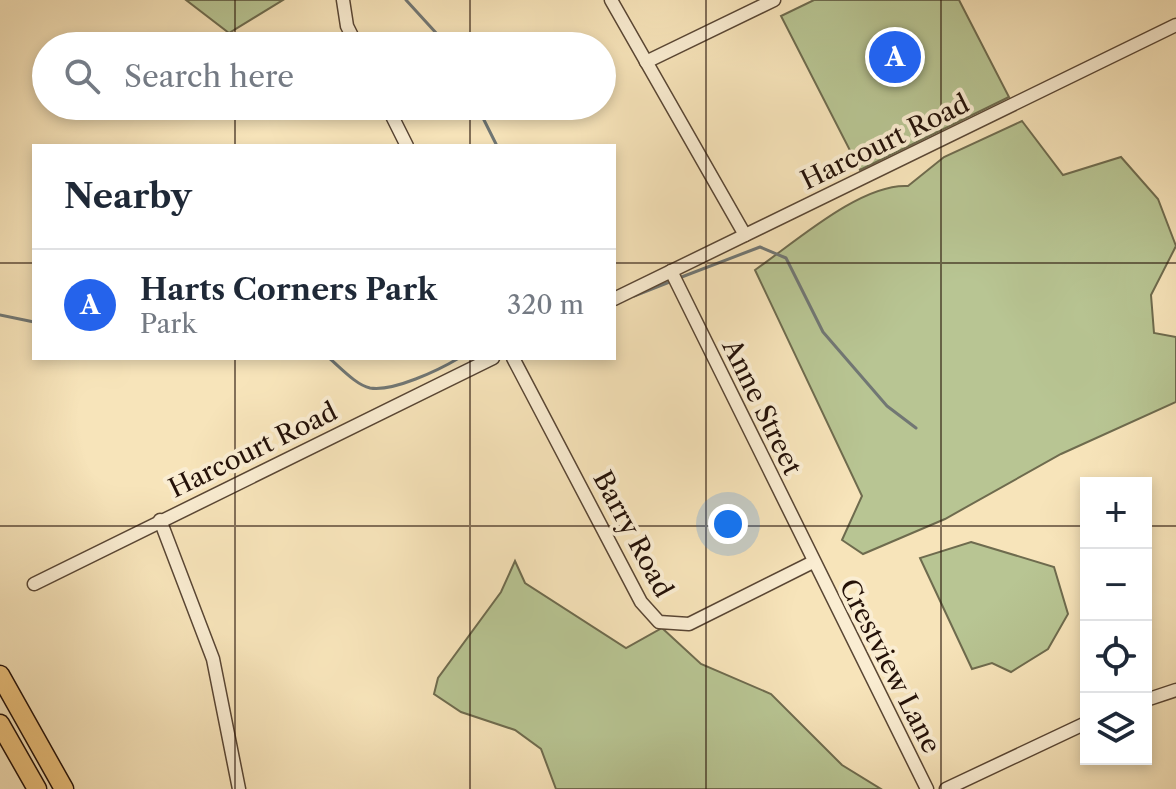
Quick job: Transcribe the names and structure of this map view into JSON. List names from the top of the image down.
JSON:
{
  "streets": {
    "street": [
      "Harcourt Road",
      "Anne Street",
      "Barry Road",
      "Crestview Lane"
    ]
  },
  "crossings": [
    ["Harcourt Road", "Anne Street"],
    ["Anne Street", "Barry Road"],
    ["Anne Street", "Crestview Lane"],
    ["Barry Road", "Crestview Lane"]
  ],
  "page": {
    "pins": "A",
    "search": "Search here",
    "heading": "Nearby",
    "list": [
      {
        "mark": "A",
        "name": "Harts Corners Park",
        "note": "Park",
        "value": "320 m"
      }
    ],
    "map_buttons": ["+", "−"]
  }
}
